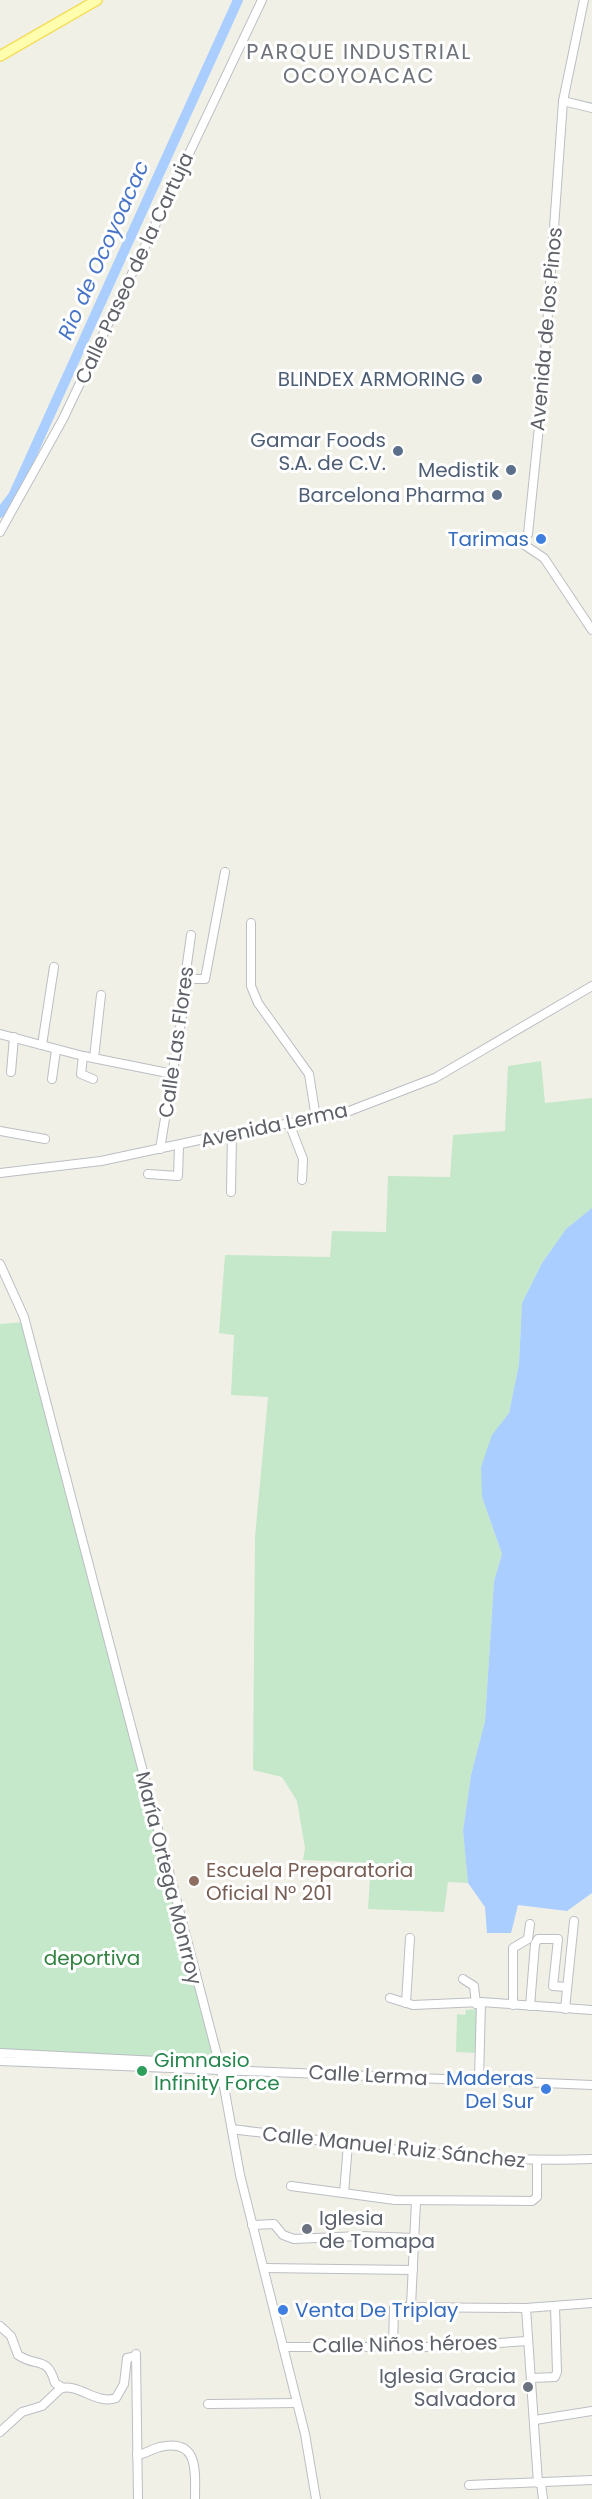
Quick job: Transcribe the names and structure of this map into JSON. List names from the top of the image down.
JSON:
{
  "streets": {
    "street": [
      "Calle Paseo de la Cartuja",
      "Avenida de los Pinos",
      "Calle Las Flores",
      "Avenida Lerma",
      "María Ortega Monrroy",
      "Calle Lerma",
      "Calle Manuel Ruiz Sánchez",
      "Calle Niños héroes"
    ]
  },
  "crossings": [
    ["Calle Las Flores", "Avenida Lerma"],
    ["María Ortega Monrroy", "Calle Lerma"],
    ["María Ortega Monrroy", "Calle Manuel Ruiz Sánchez"],
    ["María Ortega Monrroy", "Calle Niños héroes"]
  ],
  "districts": ["PARQUE INDUSTRIAL OCOYOACAC"],
  "water": ["Rio de Ocoyoacac"],
  "parks": ["deportiva"],
  "places": [
    "BLINDEX ARMORING",
    "Gamar Foods S.A. de C.V.",
    "Medistik",
    "Barcelona Pharma",
    "Tarimas",
    "Escuela Preparatoria Oficial N° 201",
    "Gimnasio Infinity Force",
    "Maderas Del Sur",
    "Iglesia de Tomapa",
    "Venta De Triplay",
    "Iglesia Gracia Salvadora"
  ]
}
